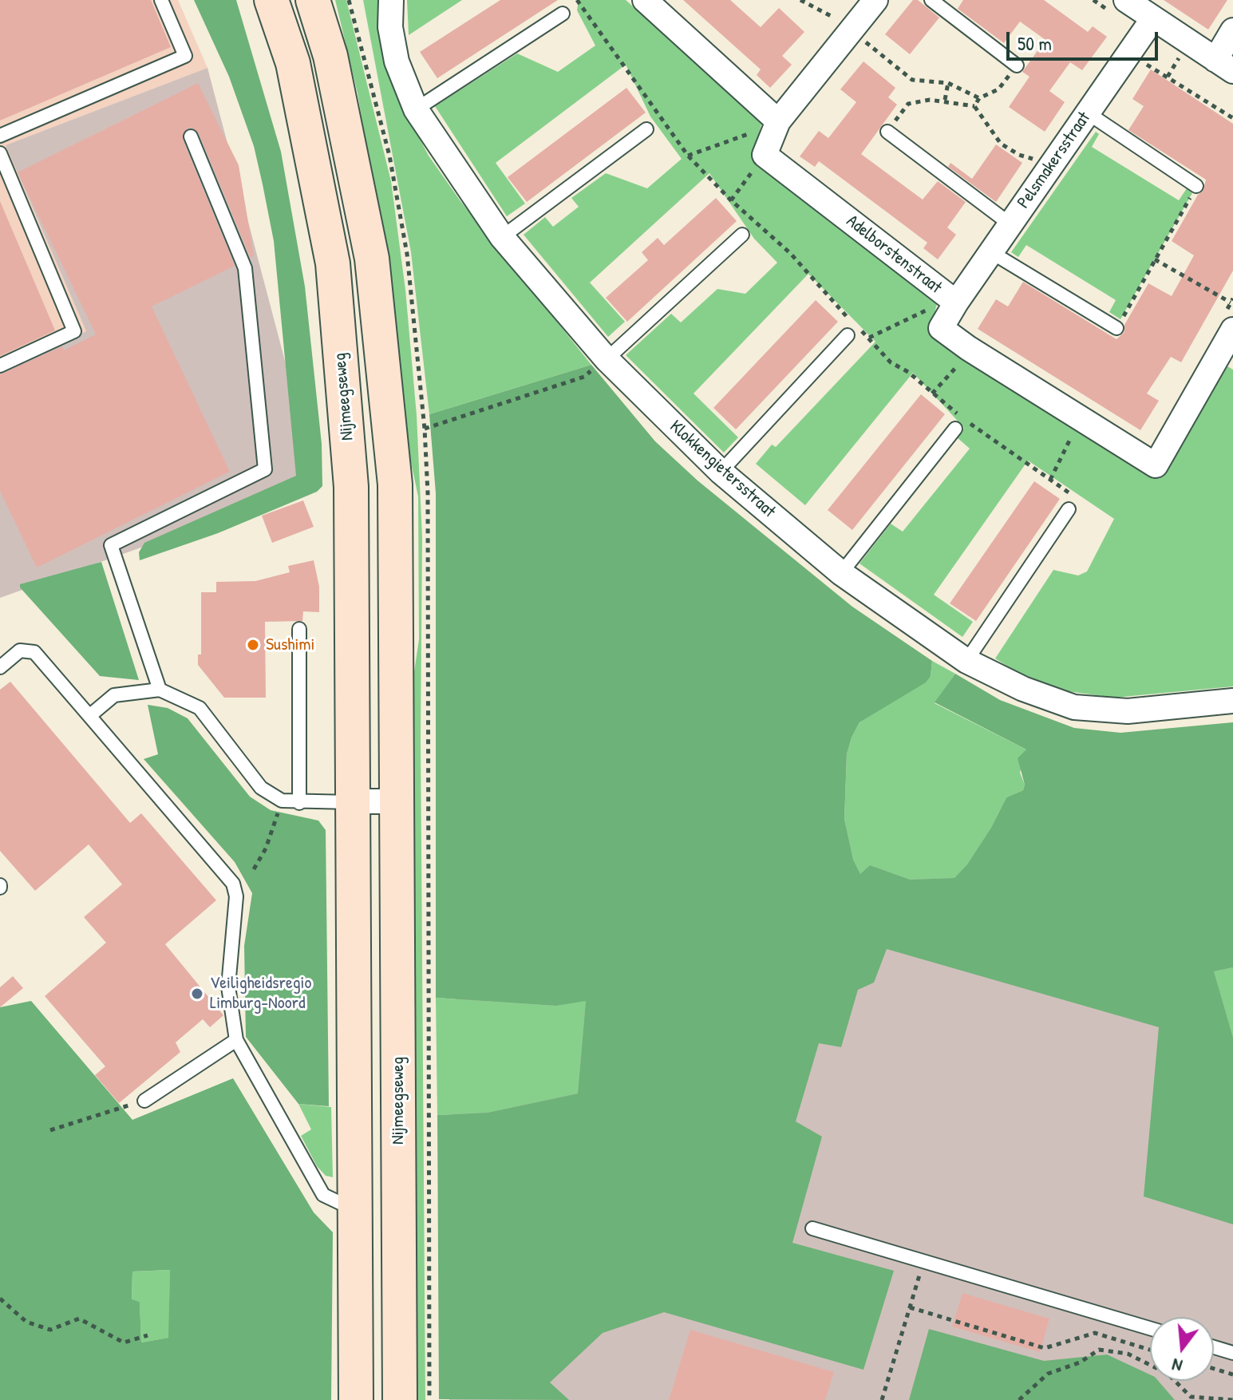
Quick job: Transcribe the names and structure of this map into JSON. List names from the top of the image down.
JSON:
{
  "streets": {
    "main road": ["Nijmeegseweg"],
    "street": ["Pelsmakersstraat", "Adelborstenstraat", "Klokkengietersstraat"]
  },
  "crossings": [
    ["Pelsmakersstraat", "Adelborstenstraat"]
  ],
  "places": ["Sushimi", "Veiligheidsregio Limburg-Noord"],
  "scale_bar": "50 m",
  "north": "bottom"
}
